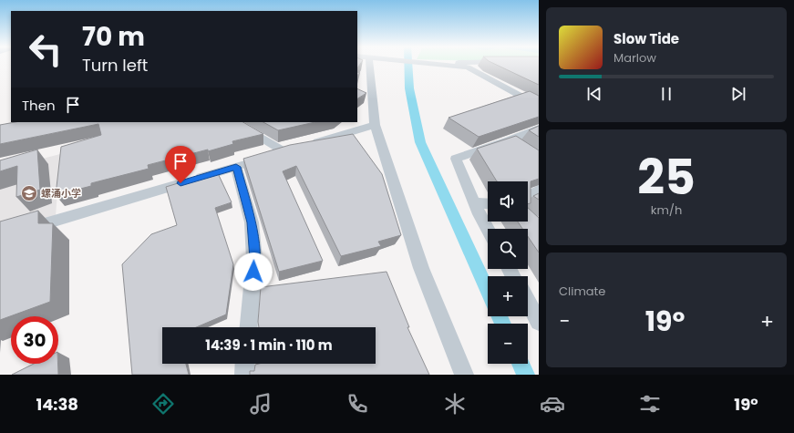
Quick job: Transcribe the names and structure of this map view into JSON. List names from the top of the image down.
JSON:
{
  "places": {
    "school or university": ["螺涌小学"]
  },
  "page": {
    "turn": ["70 m", "Turn left"],
    "song": ["Slow Tide", "Marlow"],
    "then": "Then",
    "tile": [
      ["25", "km/h"],
      "Climate"
    ],
    "map_buttons": ["+", "−"],
    "heat": ["−", "19°", "+"],
    "limit": "30",
    "trip": "14:39 · 1 min · 110 m",
    "tabs": ["14:38", "19°"]
  }
}
